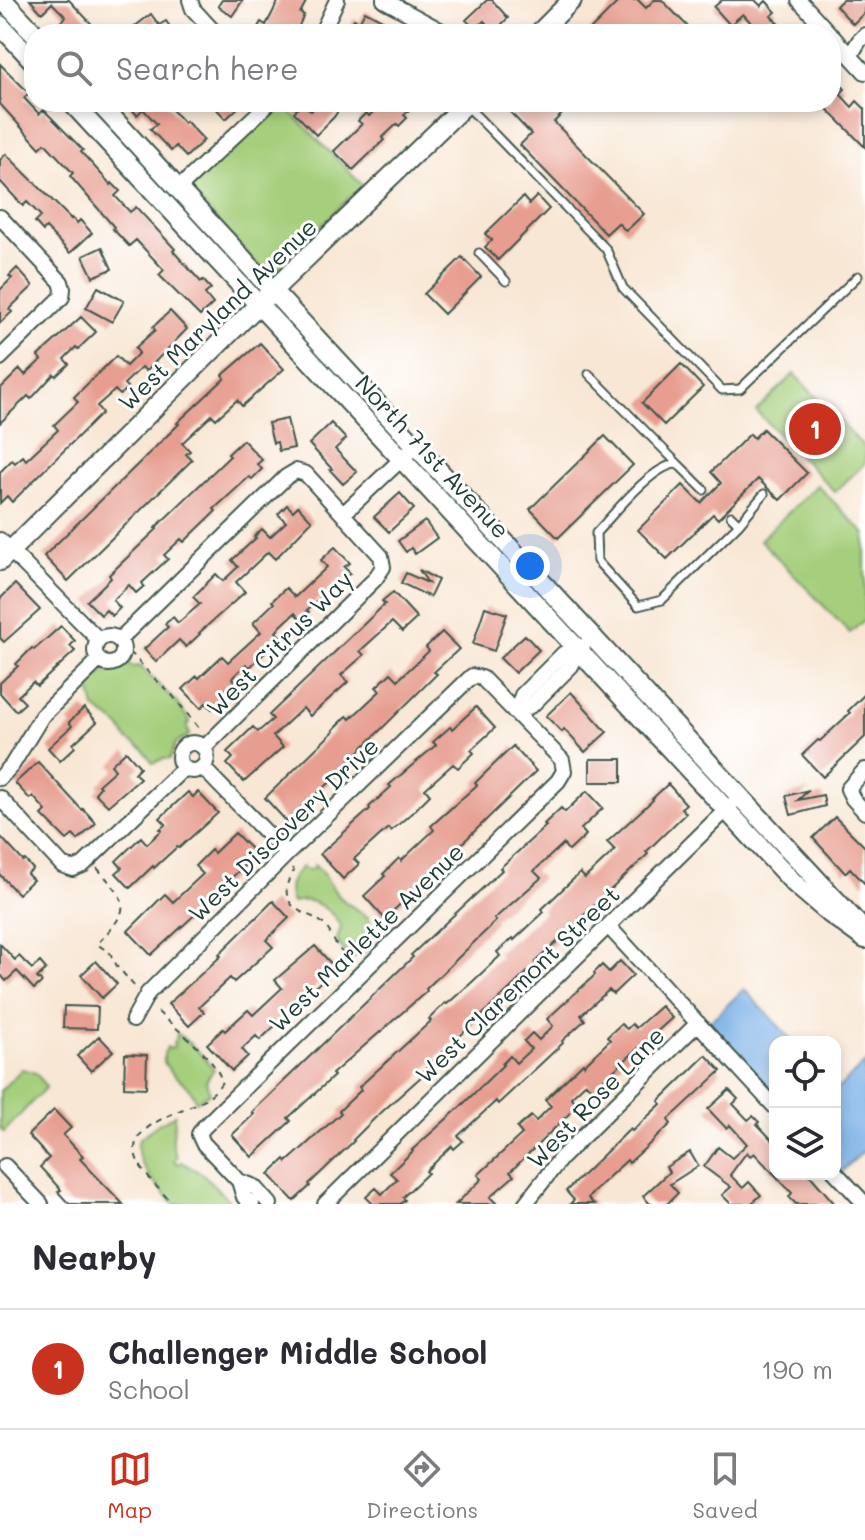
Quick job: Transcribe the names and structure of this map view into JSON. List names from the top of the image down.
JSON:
{
  "streets": {
    "street": [
      "West Maryland Avenue",
      "North 71st Avenue",
      "West Citrus Way",
      "West Discovery Drive",
      "West Marlette Avenue",
      "West Claremont Street",
      "West Rose Lane"
    ]
  },
  "crossings": [
    ["West Maryland Avenue", "North 71st Avenue"],
    ["North 71st Avenue", "West Claremont Street"],
    ["West Discovery Drive", "West Marlette Avenue"]
  ],
  "page": {
    "search": "Search here",
    "pins": "1",
    "heading": "Nearby",
    "list": [
      {
        "mark": "1",
        "name": "Challenger Middle School",
        "note": "School",
        "value": "190 m"
      }
    ],
    "nav": ["Map", "Directions", "Saved"]
  }
}
